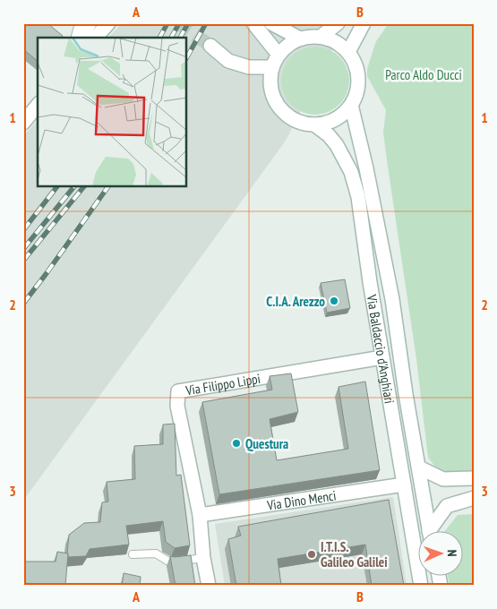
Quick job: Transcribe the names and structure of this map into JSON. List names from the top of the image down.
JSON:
{
  "streets": {
    "main road": ["Via Baldaccio d'Anghiari", "Via Filippo Lippi", "Via Dino Menci"]
  },
  "crossings": [
    ["Via Baldaccio d'Anghiari", "Via Filippo Lippi"],
    ["Via Baldaccio d'Anghiari", "Via Dino Menci"],
    ["Via Filippo Lippi", "Via Dino Menci"]
  ],
  "parks": ["Parco Aldo Ducci"],
  "places": ["C.I.A. Arezzo", "Questura", "I.T.I.S. Galileo Galilei"],
  "north": "right",
  "grid": {
    "columns": ["A", "B"],
    "rows": ["1", "2", "3"]
  }
}
